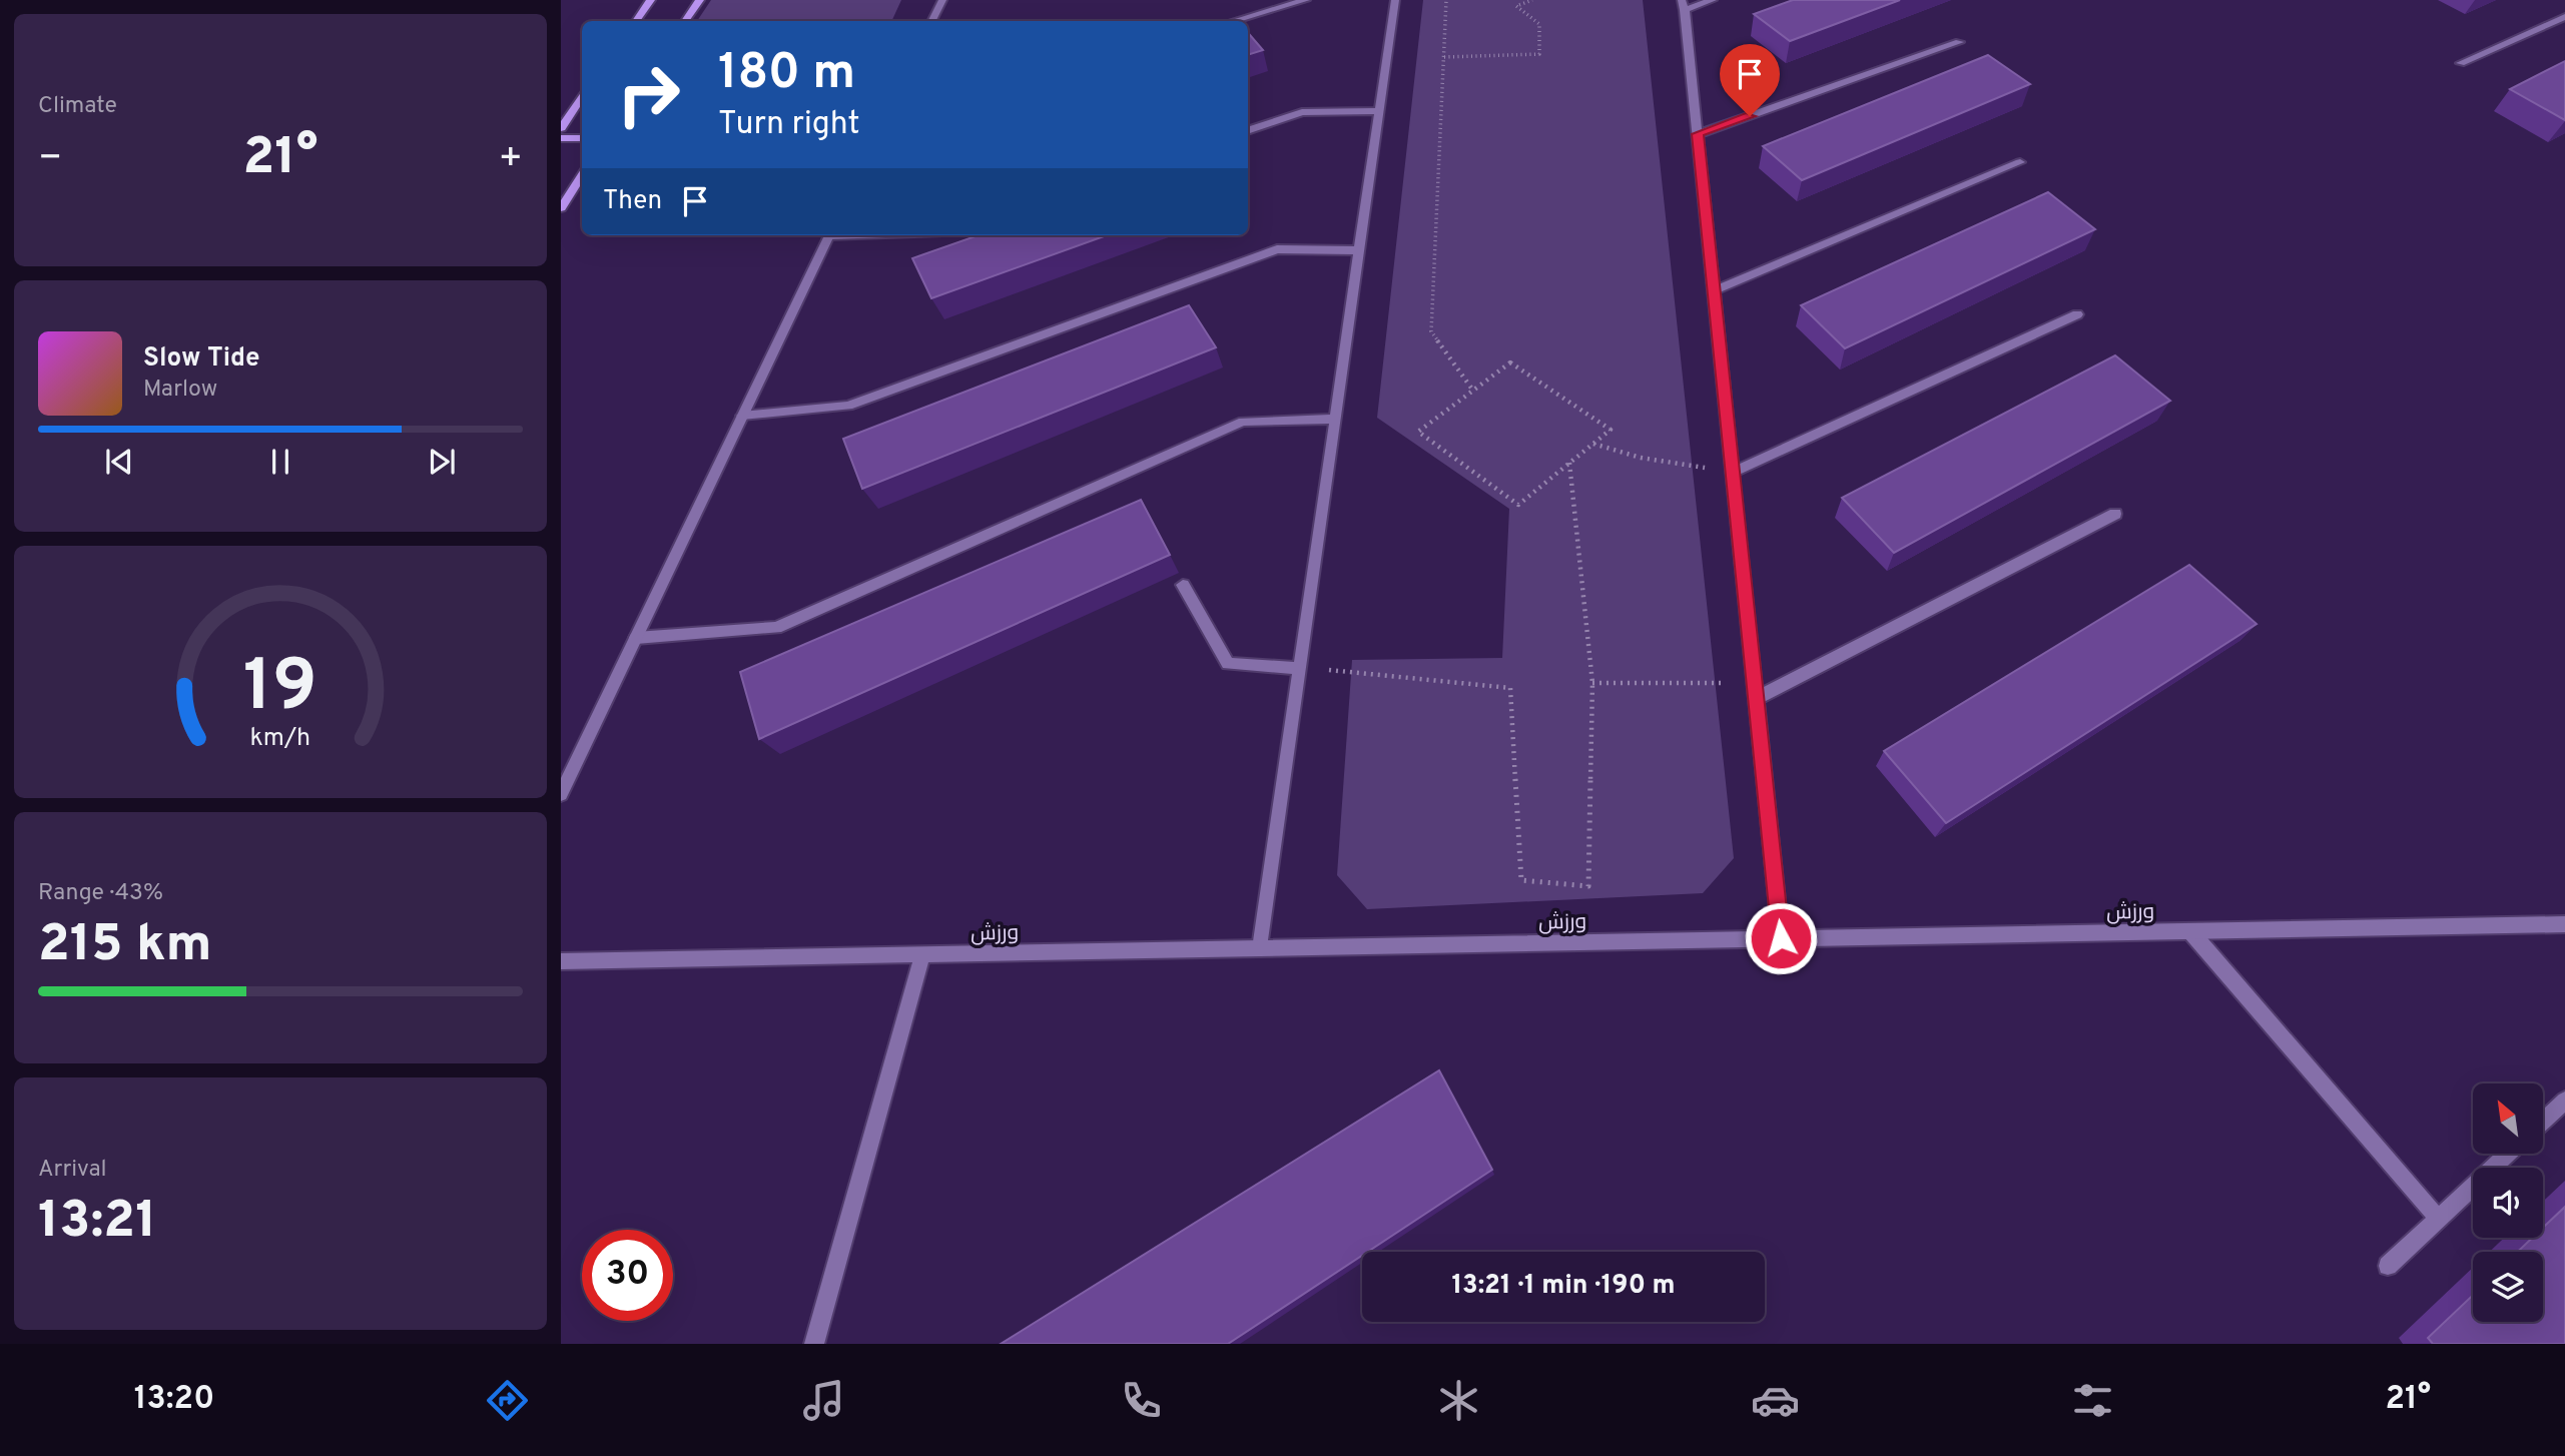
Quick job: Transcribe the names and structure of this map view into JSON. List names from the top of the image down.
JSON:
{
  "streets": {
    "street": ["ورزش"]
  },
  "north": "top left",
  "page": {
    "tile": [
      "Climate",
      ["Range · 43%", "215 km"],
      ["Arrival", "13:21"]
    ],
    "turn": ["180 m", "Turn right"],
    "heat": ["−", "21°", "+"],
    "then": "Then",
    "song": ["Slow Tide", "Marlow"],
    "limit": "30",
    "trip": "13:21 · 1 min · 190 m",
    "tabs": ["13:20", "21°"],
    "gauge": ["19", "km/h"]
  }
}
